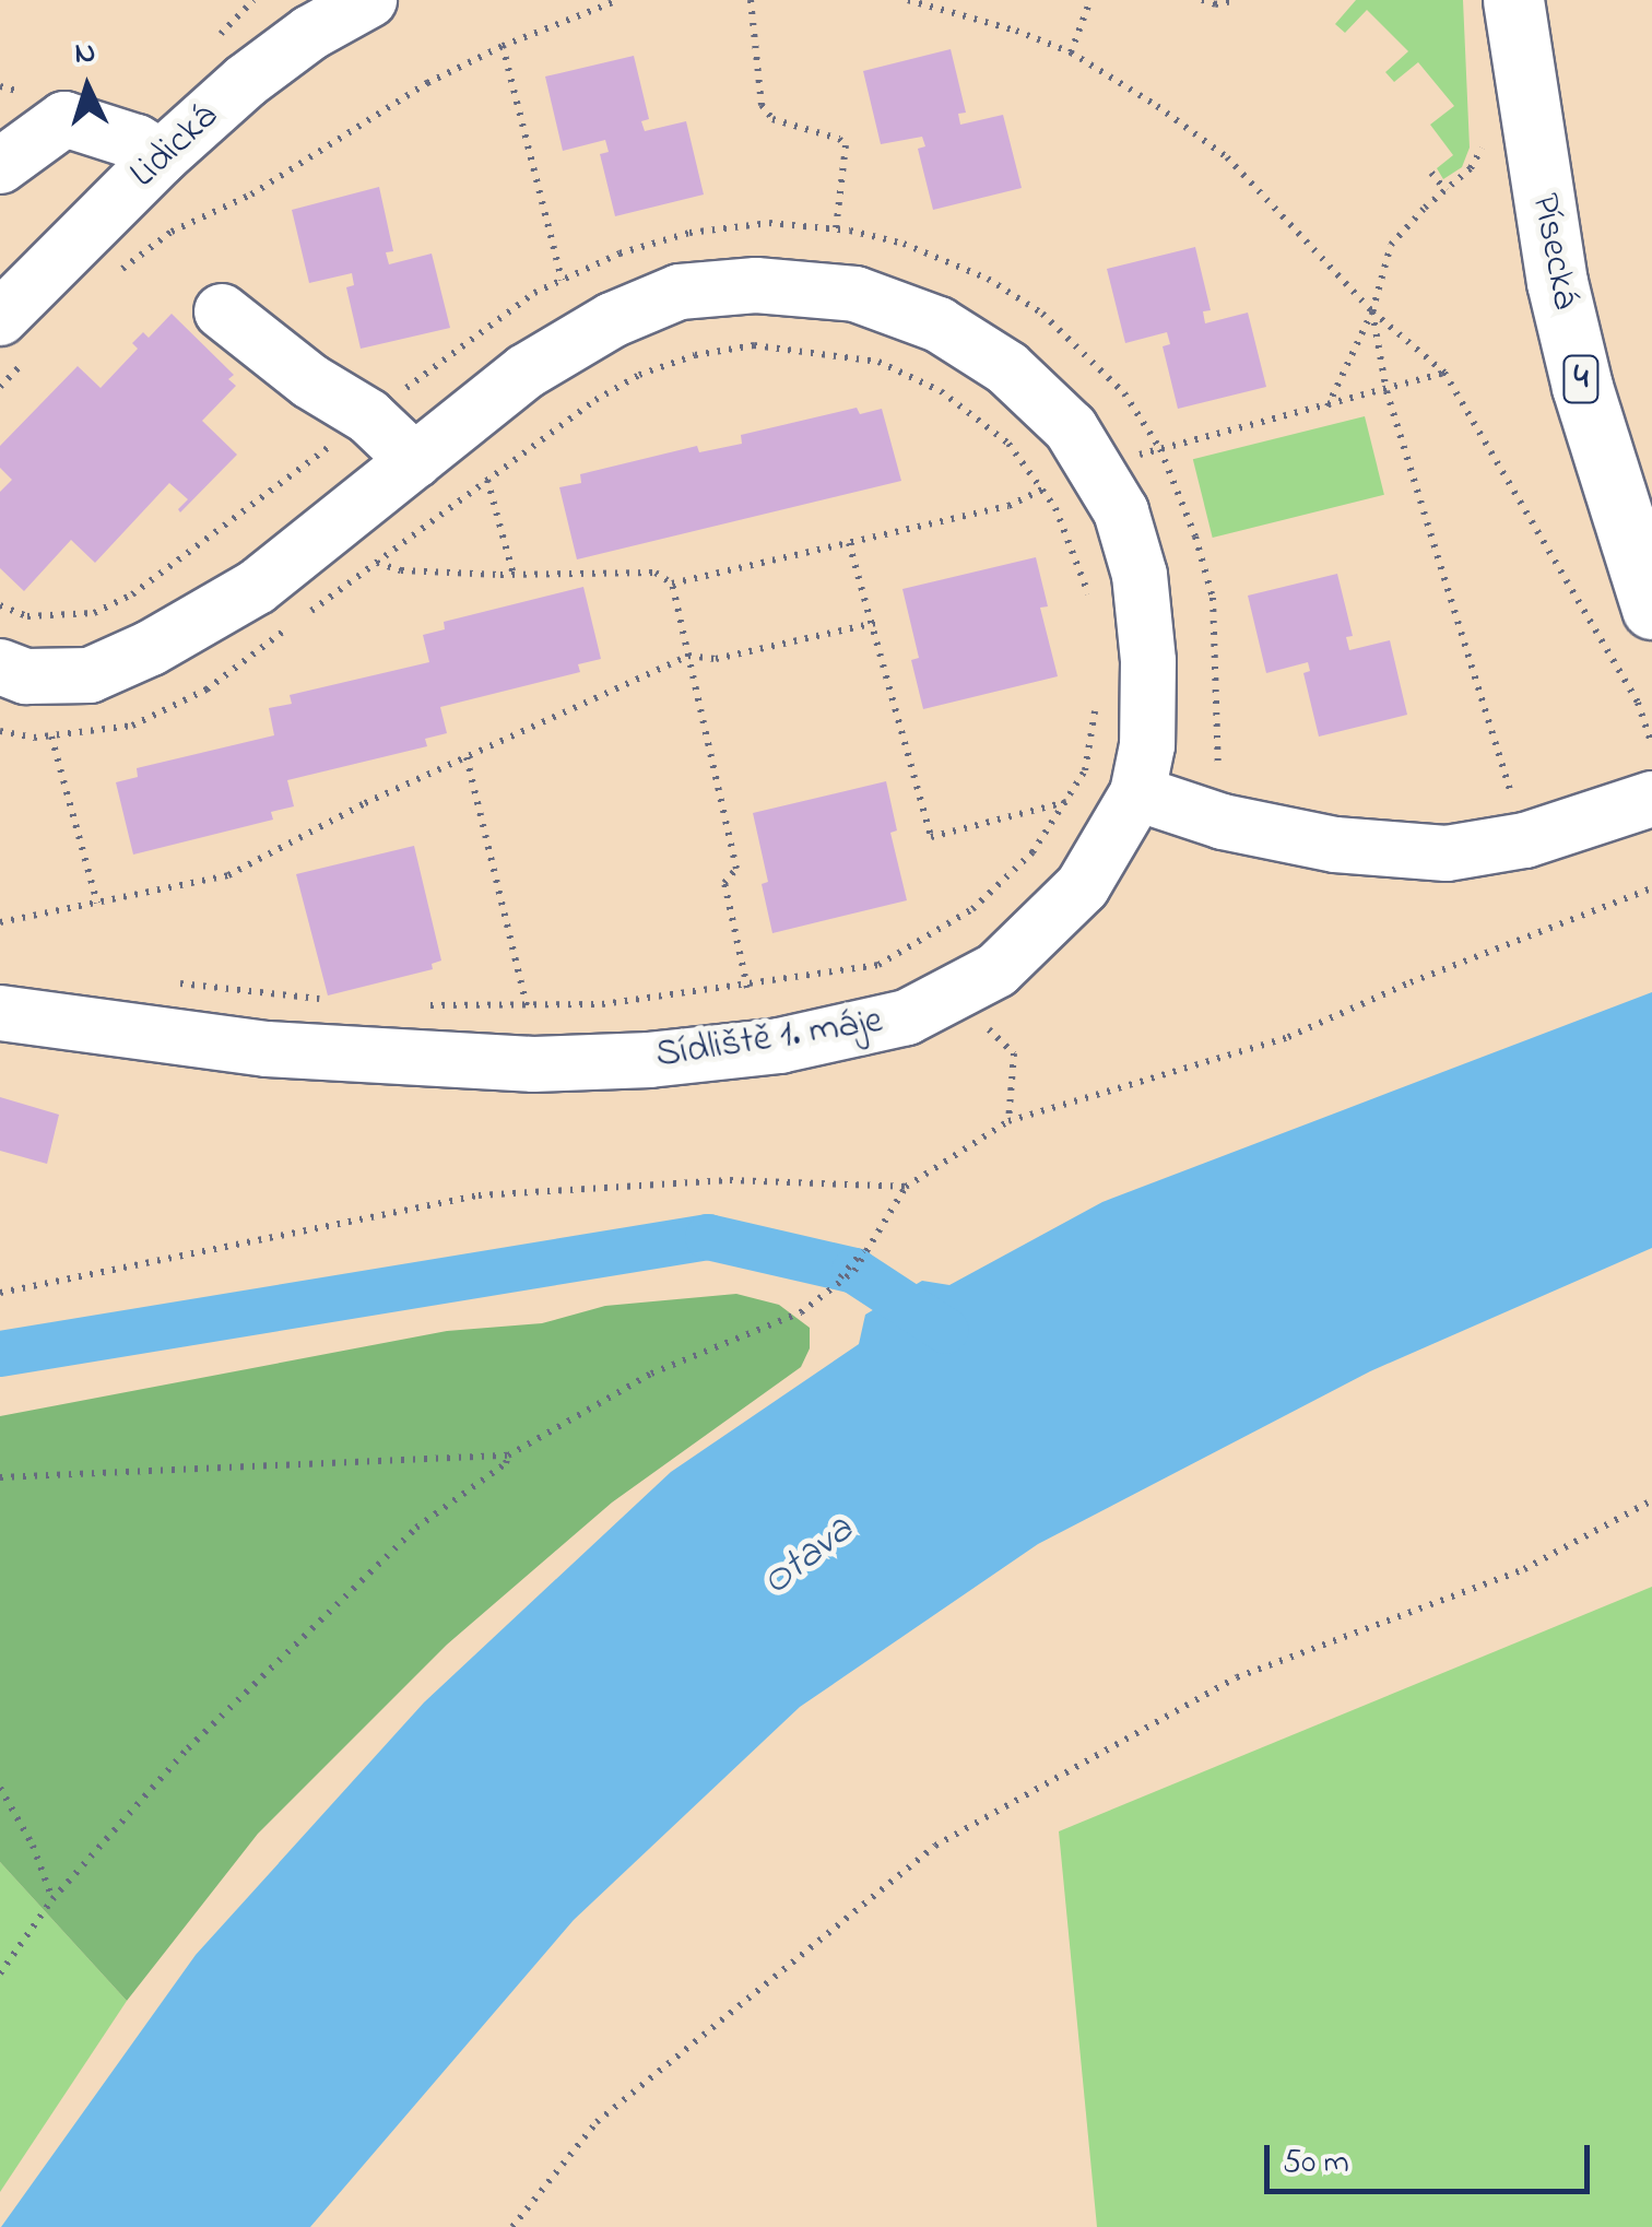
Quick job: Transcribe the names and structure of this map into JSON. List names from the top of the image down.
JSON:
{
  "streets": {
    "main road": ["Písecká", "4"],
    "street": ["Lidická", "Sídliště 1. máje"]
  },
  "water": ["Otava"],
  "scale_bar": "50 m",
  "north": "top"
}
